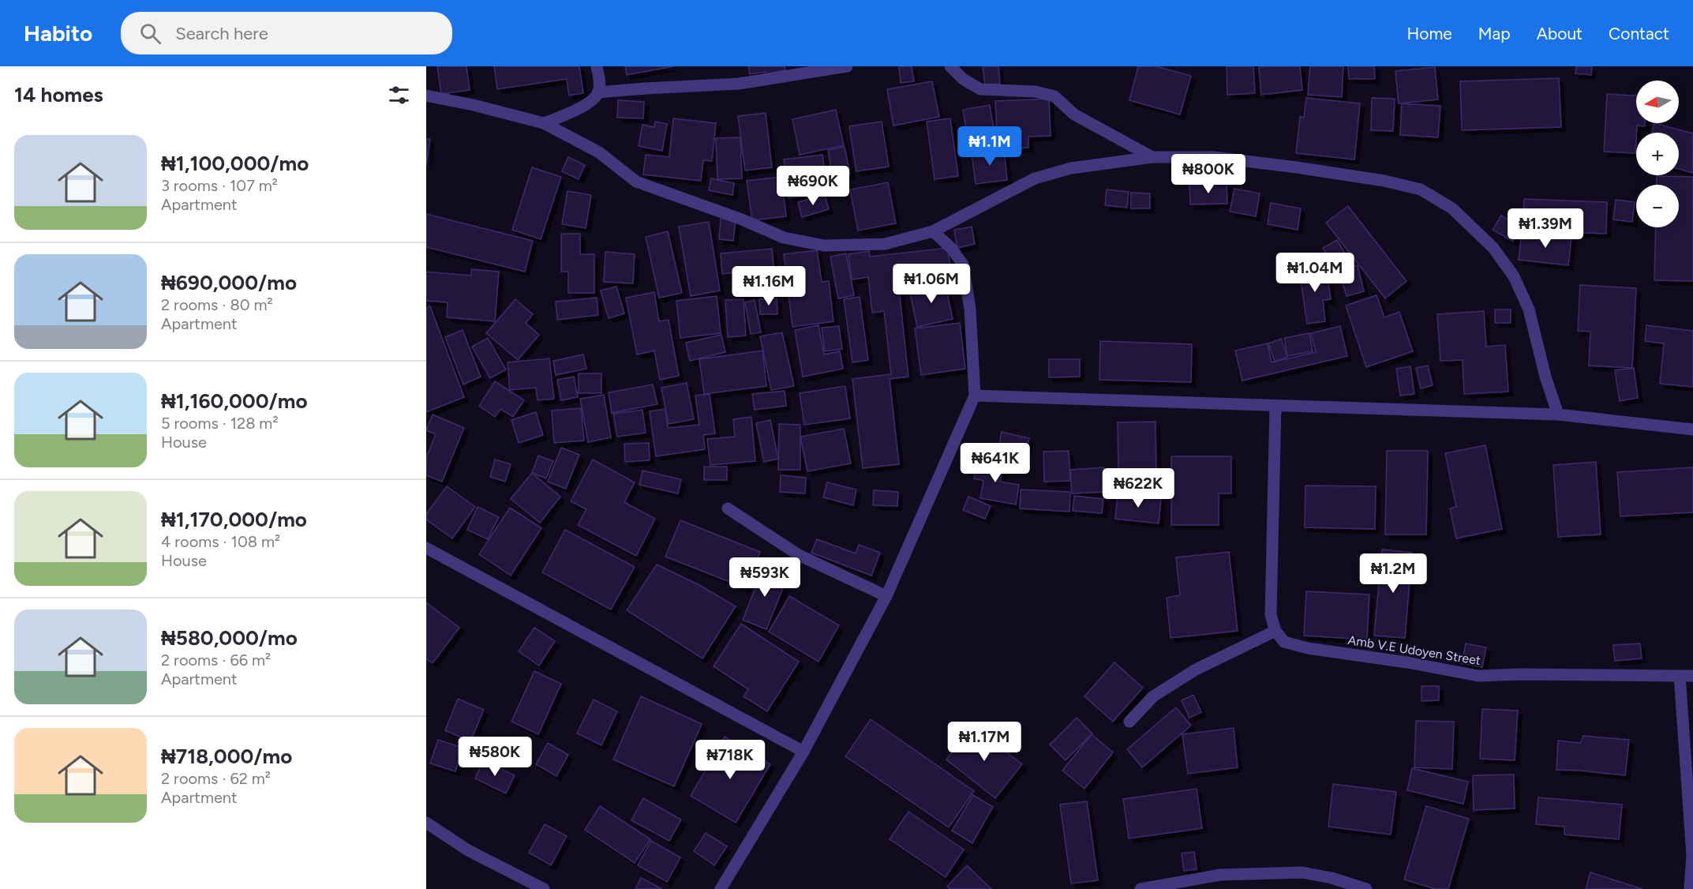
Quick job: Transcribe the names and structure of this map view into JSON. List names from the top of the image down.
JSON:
{
  "streets": {
    "street": ["Amb V.E Udoyen Street"]
  },
  "north": "left",
  "page": {
    "header": "Habito",
    "search": "Search here",
    "nav": [
      "Home",
      "Map",
      "About",
      "Contact"
    ],
    "heading": "14 homes",
    "map_buttons": ["+", "−"],
    "list": [
      {
        "name": "₦1,100,000/mo",
        "note": "3 rooms · 107 m² · Apartment"
      },
      {
        "name": "₦690,000/mo",
        "note": "2 rooms · 80 m² · Apartment"
      },
      {
        "name": "₦1,160,000/mo",
        "note": "5 rooms · 128 m² · House"
      },
      {
        "name": "₦1,170,000/mo",
        "note": "4 rooms · 108 m² · House"
      },
      {
        "name": "₦580,000/mo",
        "note": "2 rooms · 66 m² · Apartment"
      },
      {
        "name": "₦718,000/mo",
        "note": "2 rooms · 62 m² · Apartment"
      }
    ],
    "price": [
      "₦1.1M",
      "₦800K",
      "₦690K",
      "₦1.39M",
      "₦1.04M",
      "₦1.06M",
      "₦1.16M",
      "₦641K",
      "₦622K",
      "₦1.2M",
      "₦593K",
      "₦1.17M",
      "₦580K",
      "₦718K"
    ]
  }
}
